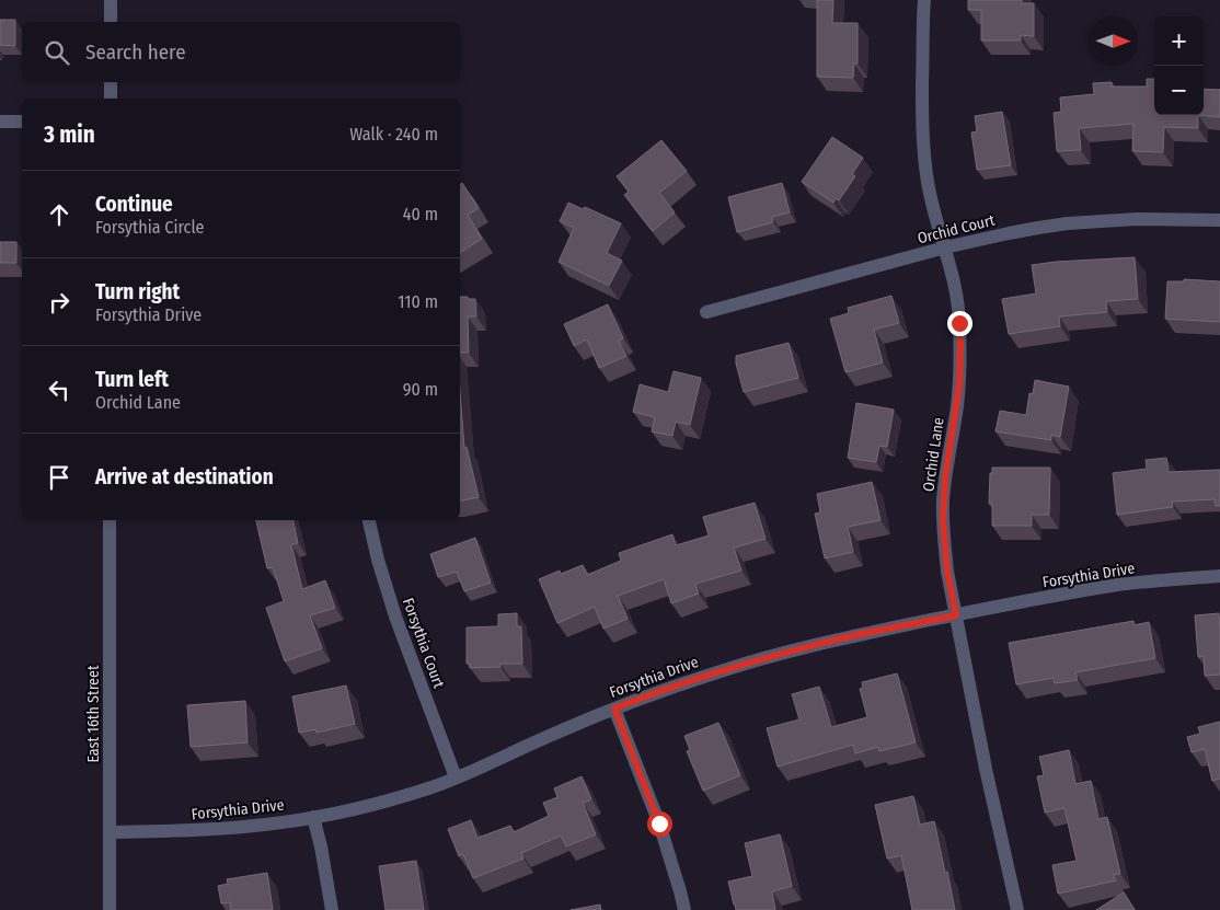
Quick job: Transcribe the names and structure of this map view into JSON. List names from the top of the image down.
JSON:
{
  "streets": {
    "street": [
      "Orchid Court",
      "Orchid Lane",
      "Forsythia Drive",
      "Forsythia Court",
      "East 16th Street"
    ]
  },
  "crossings": [
    ["Orchid Court", "Orchid Lane"],
    ["Orchid Lane", "Forsythia Drive"],
    ["Forsythia Drive", "Forsythia Court"],
    ["Forsythia Drive", "East 16th Street"]
  ],
  "north": "right",
  "page": {
    "map_buttons": ["+", "−"],
    "search": "Search here",
    "heading": ["3 min", "Walk · 240 m"],
    "list": [
      ["Continue", "Forsythia Circle", "40 m"],
      ["Turn right", "Forsythia Drive", "110 m"],
      ["Turn left", "Orchid Lane", "90 m"],
      "Arrive at destination"
    ]
  }
}
